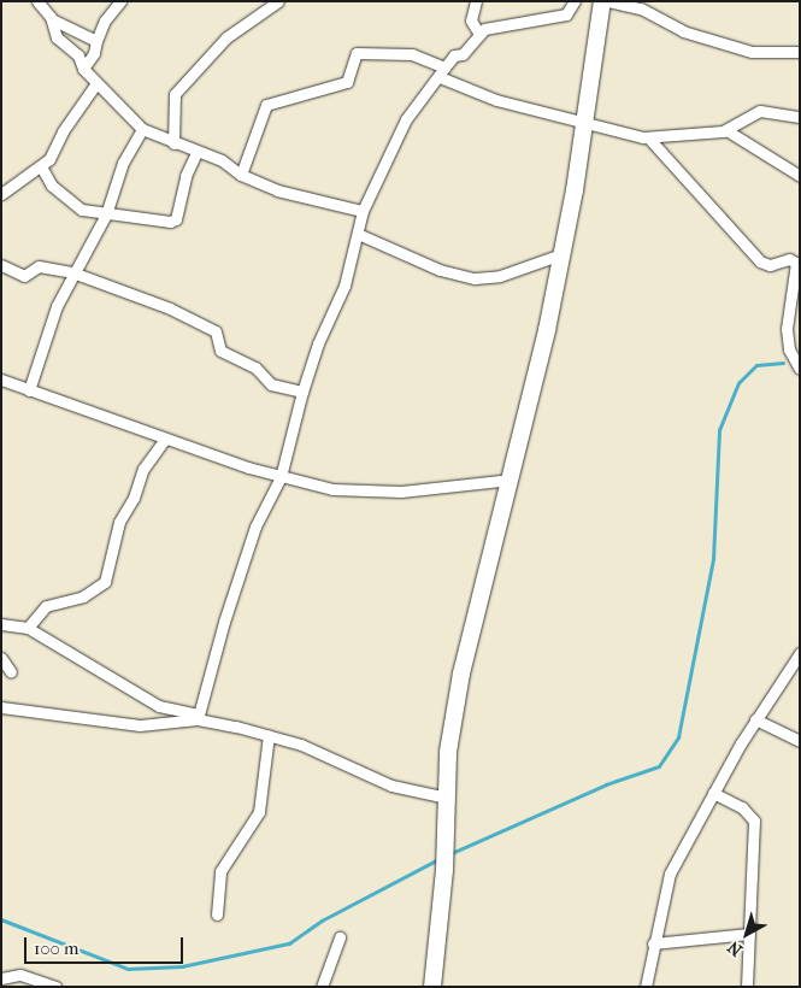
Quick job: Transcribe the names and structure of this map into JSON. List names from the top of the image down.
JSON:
{
  "scale_bar": "100 m",
  "north": "bottom left"
}
